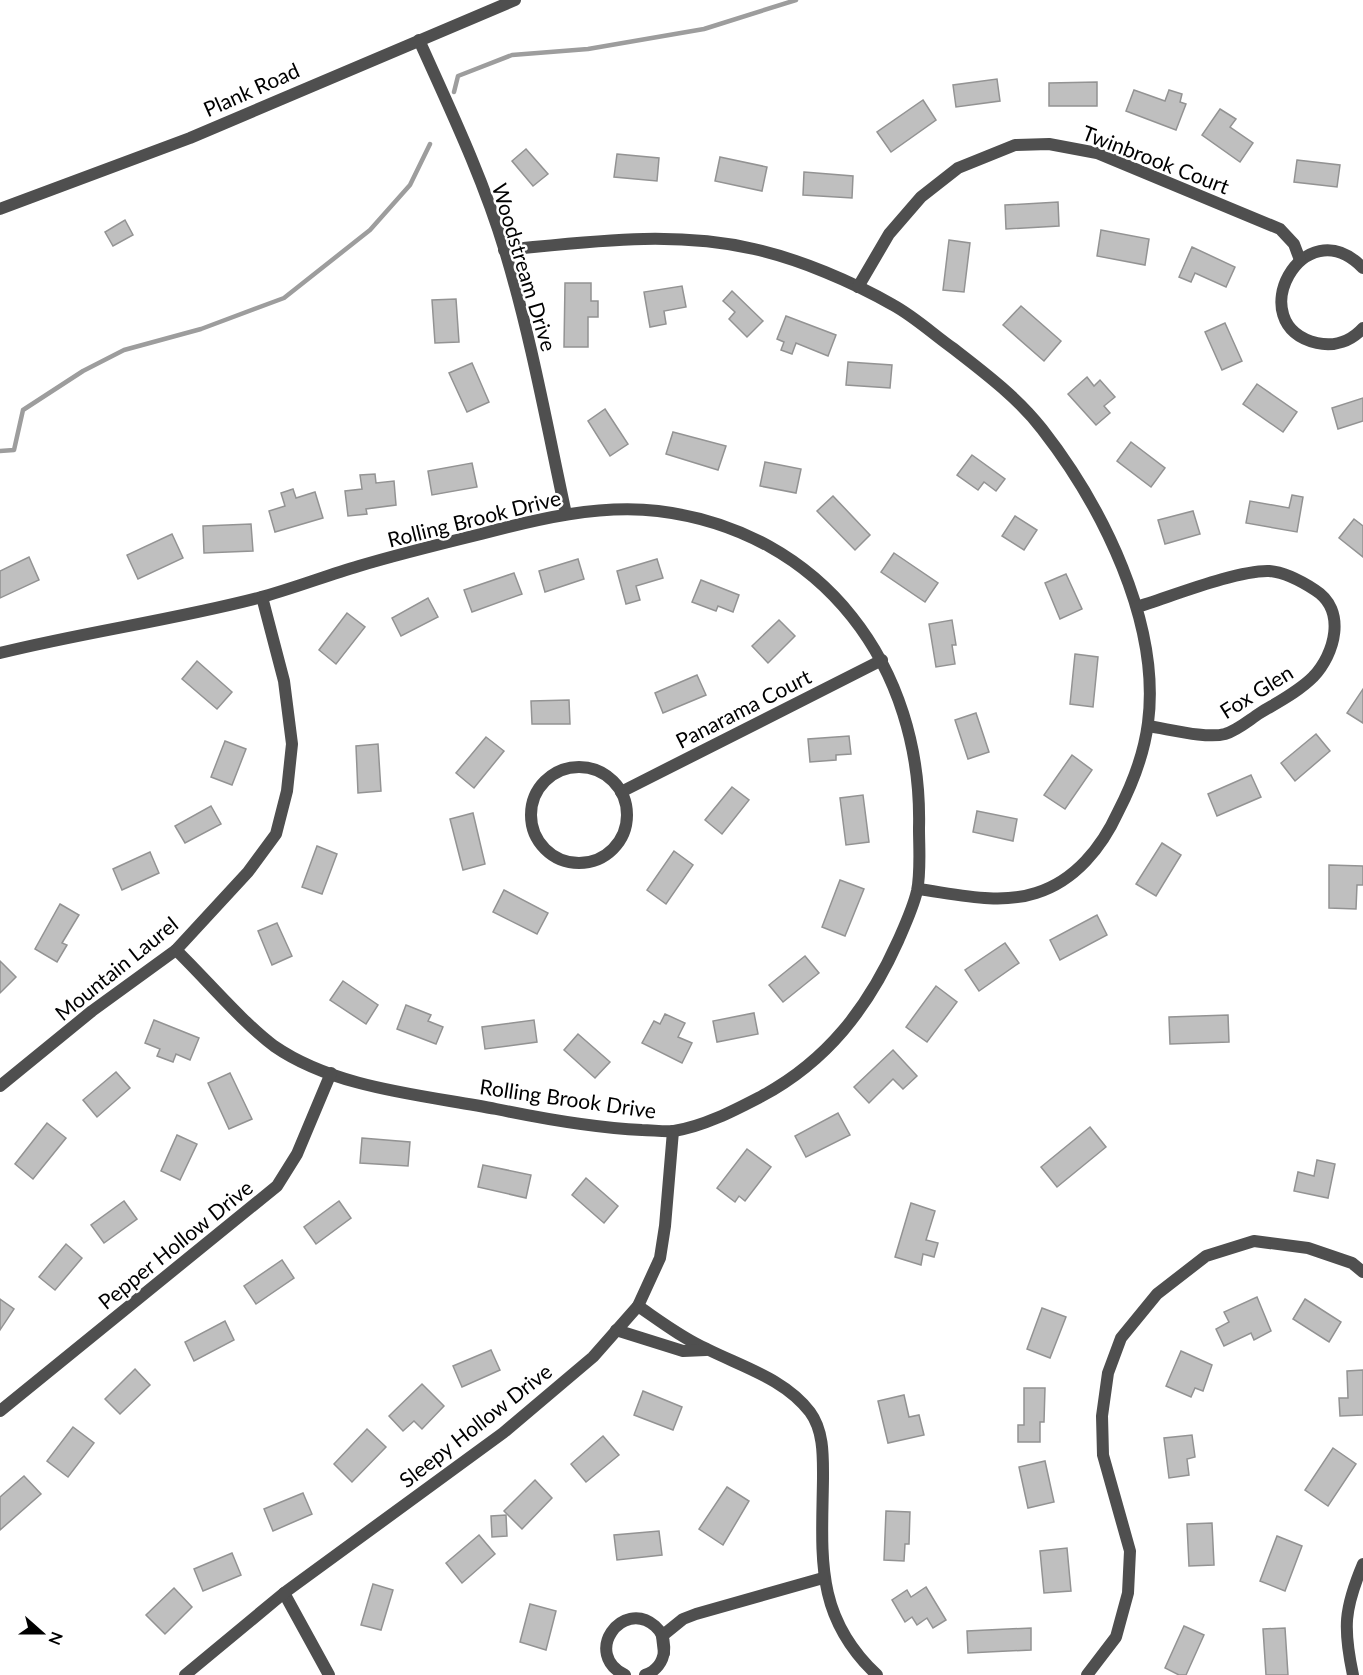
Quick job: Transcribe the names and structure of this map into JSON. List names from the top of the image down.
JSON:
{
  "streets": {
    "street": [
      "Plank Road",
      "Twinbrook Court",
      "Woodstream Drive",
      "Rolling Brook Drive",
      "Fox Glen",
      "Panarama Court",
      "Mountain Laurel",
      "Pepper Hollow Drive",
      "Sleepy Hollow Drive"
    ]
  },
  "crossings": [
    ["Plank Road", "Woodstream Drive"],
    ["Woodstream Drive", "Rolling Brook Drive"],
    ["Rolling Brook Drive", "Panarama Court"],
    ["Rolling Brook Drive", "Mountain Laurel"],
    ["Rolling Brook Drive", "Pepper Hollow Drive"],
    ["Rolling Brook Drive", "Sleepy Hollow Drive"]
  ],
  "north": "right"
}
